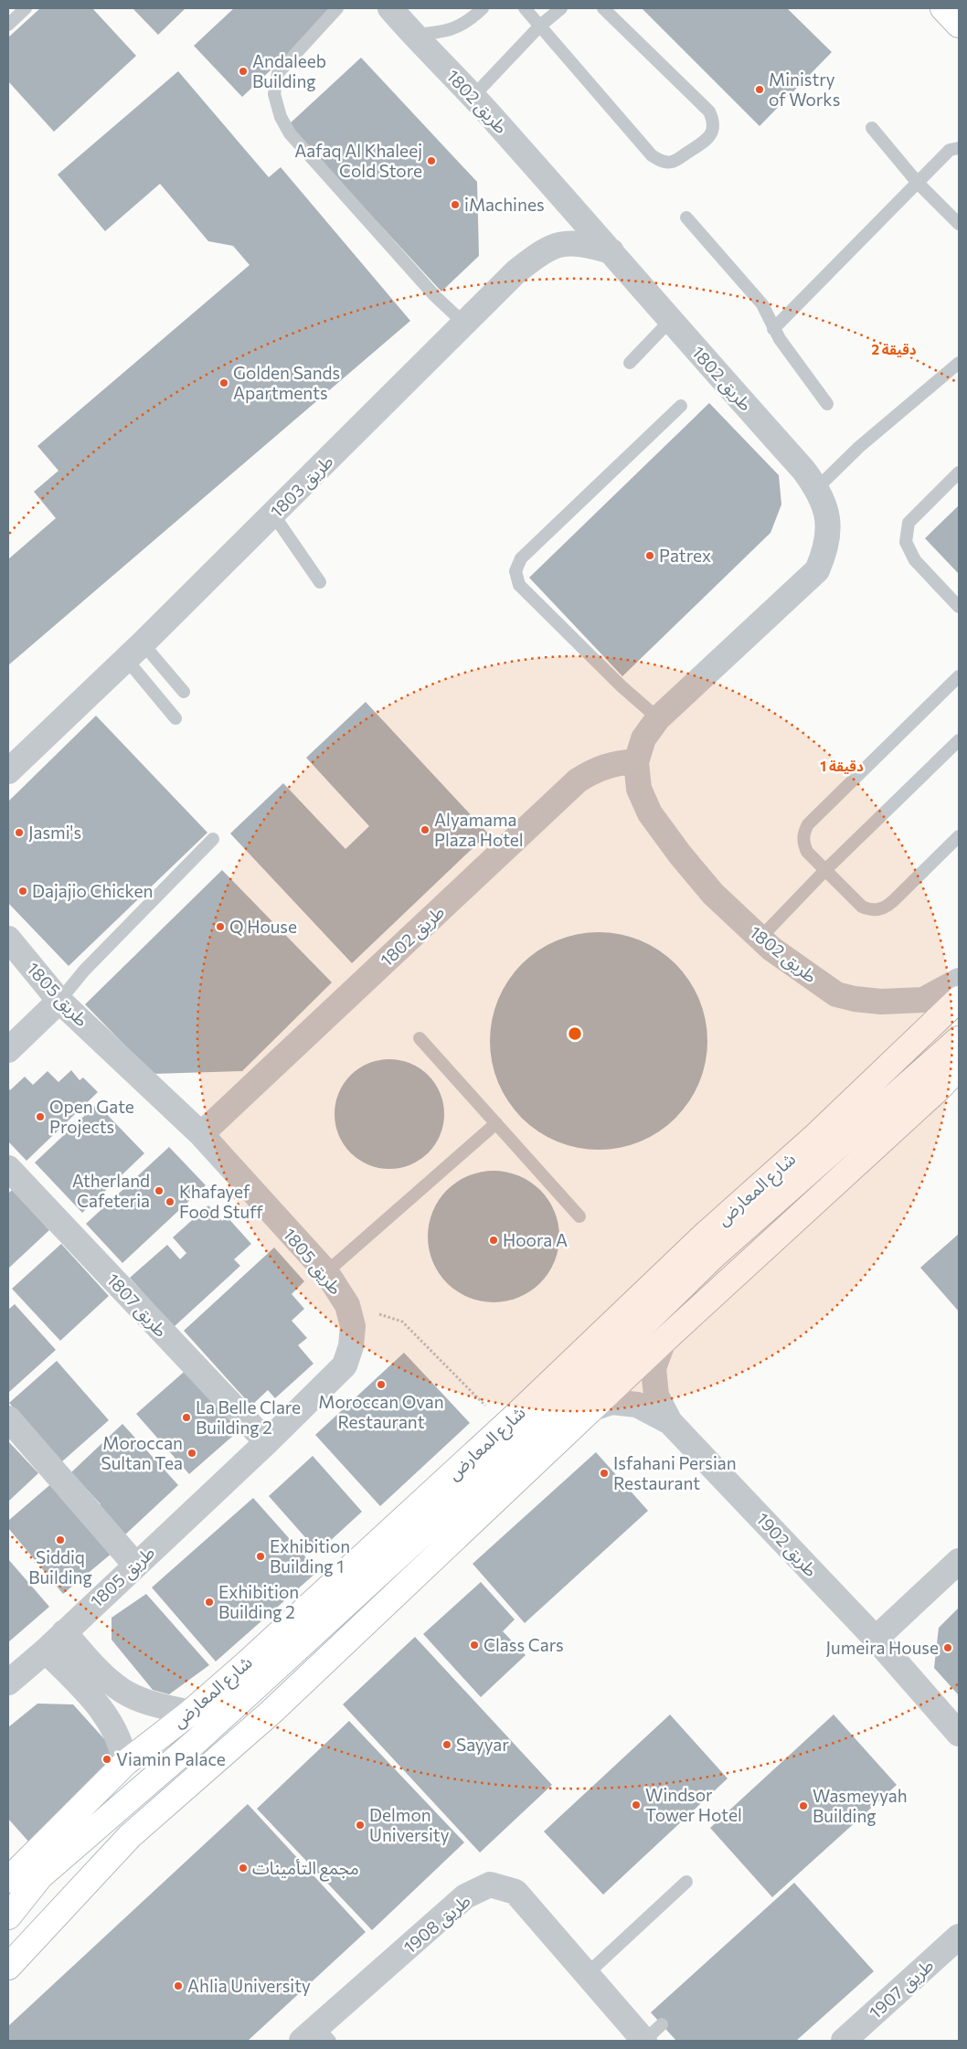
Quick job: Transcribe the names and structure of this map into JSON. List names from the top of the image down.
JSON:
{
  "streets": {
    "main road": ["شارع المعارض"],
    "street": [
      "طريق 1802",
      "طريق 1803",
      "طريق 1805",
      "طريق 1807",
      "طريق 1902",
      "طريق 1908",
      "طريق 1907"
    ]
  },
  "crossings": [
    ["طريق 1802", "طريق 1803"],
    ["طريق 1802", "طريق 1805"],
    ["طريق 1805", "طريق 1807"]
  ],
  "places": [
    "Andaleeb Building",
    "Ministry of Works",
    "Aafaq Al Khaleej Cold Store",
    "iMachines",
    "Golden Sands Apartments",
    "Patrex",
    "Alyamama Plaza Hotel",
    "Jasmi's",
    "Dajajio Chicken",
    "Q House",
    "Open Gate Projects",
    "Atherland Cafeteria",
    "Khafayef Food Stuff",
    "Hoora A",
    "Moroccan Ovan Restaurant",
    "La Belle Clare Building 2",
    "Moroccan Sultan Tea",
    "Isfahani Persian Restaurant",
    "Siddiq Building",
    "Exhibition Building 1",
    "Exhibition Building 2",
    "Class Cars",
    "Jumeira House",
    "Sayyar",
    "Viamin Palace",
    "Windsor Tower Hotel",
    "Wasmeyyah Building",
    "Delmon University",
    "مجمع التأمينات",
    "Ahlia University"
  ],
  "rings": ["2 دقيقة", "1 دقيقة"]
}
